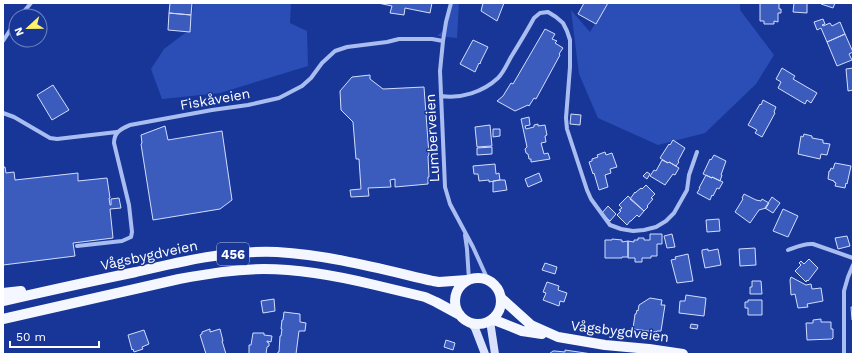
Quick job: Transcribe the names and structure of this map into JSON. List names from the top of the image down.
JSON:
{
  "streets": {
    "main road": ["456", "Vågsbygdveien"],
    "street": ["Fiskåveien", "Lumberveien"]
  },
  "crossings": [
    ["Fiskåveien", "Lumberveien"],
    ["Lumberveien", "456"],
    ["Lumberveien", "Vågsbygdveien"],
    ["456", "Vågsbygdveien"]
  ],
  "scale_bar": "50 m",
  "north": "left"
}
